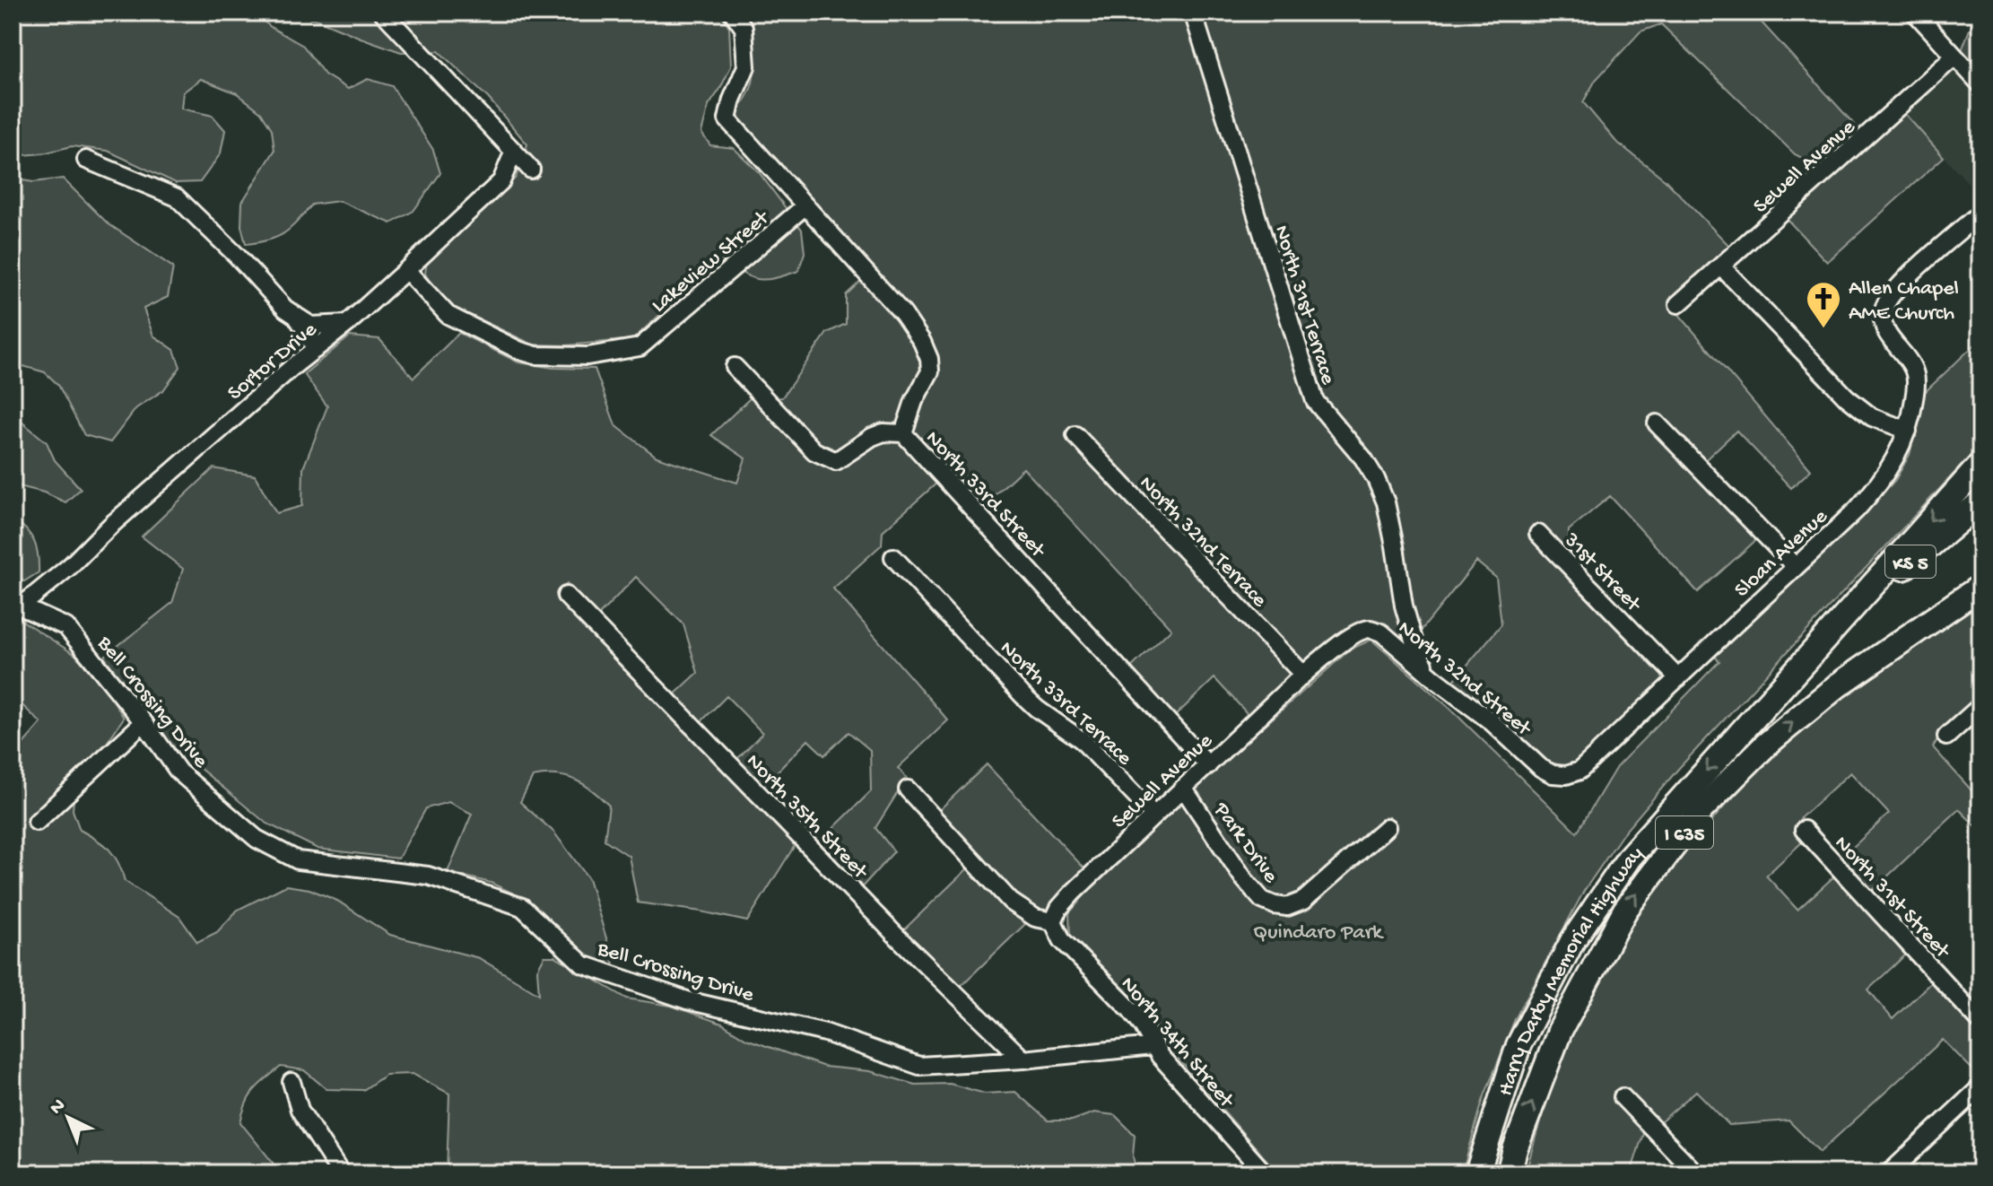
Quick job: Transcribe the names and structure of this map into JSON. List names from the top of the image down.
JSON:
{
  "streets": {
    "highway": ["KS 5", "I 635", "Harry Darby Memorial Highway"],
    "street": [
      "Sewell Avenue",
      "Lakeview Street",
      "North 31st Terrace",
      "Sortor Drive",
      "North 33rd Street",
      "North 32nd Terrace",
      "Sloan Avenue",
      "31st Street",
      "North 32nd Street",
      "Bell Crossing Drive",
      "North 33rd Terrace",
      "North 35th Street",
      "Park Drive",
      "North 31st Street",
      "North 34th Street"
    ]
  },
  "crossings": [
    ["Sewell Avenue", "North 33rd Street"],
    ["Sewell Avenue", "North 32nd Terrace"],
    ["Sewell Avenue", "North 32nd Street"],
    ["Sewell Avenue", "North 33rd Terrace"],
    ["Sewell Avenue", "Park Drive"],
    ["Sewell Avenue", "North 34th Street"],
    ["Lakeview Street", "Sortor Drive"],
    ["Lakeview Street", "North 33rd Street"],
    ["North 31st Terrace", "North 32nd Street"],
    ["Sortor Drive", "Bell Crossing Drive"],
    ["North 32nd Terrace", "North 32nd Street"],
    ["Sloan Avenue", "31st Street"],
    ["Sloan Avenue", "North 32nd Street"],
    ["KS 5", "Harry Darby Memorial Highway"],
    ["Bell Crossing Drive", "North 35th Street"],
    ["Bell Crossing Drive", "North 34th Street"]
  ],
  "parks": ["Quindaro Park"],
  "places": {
    "church": ["Allen Chapel AME Church"]
  },
  "north": "top left"
}
